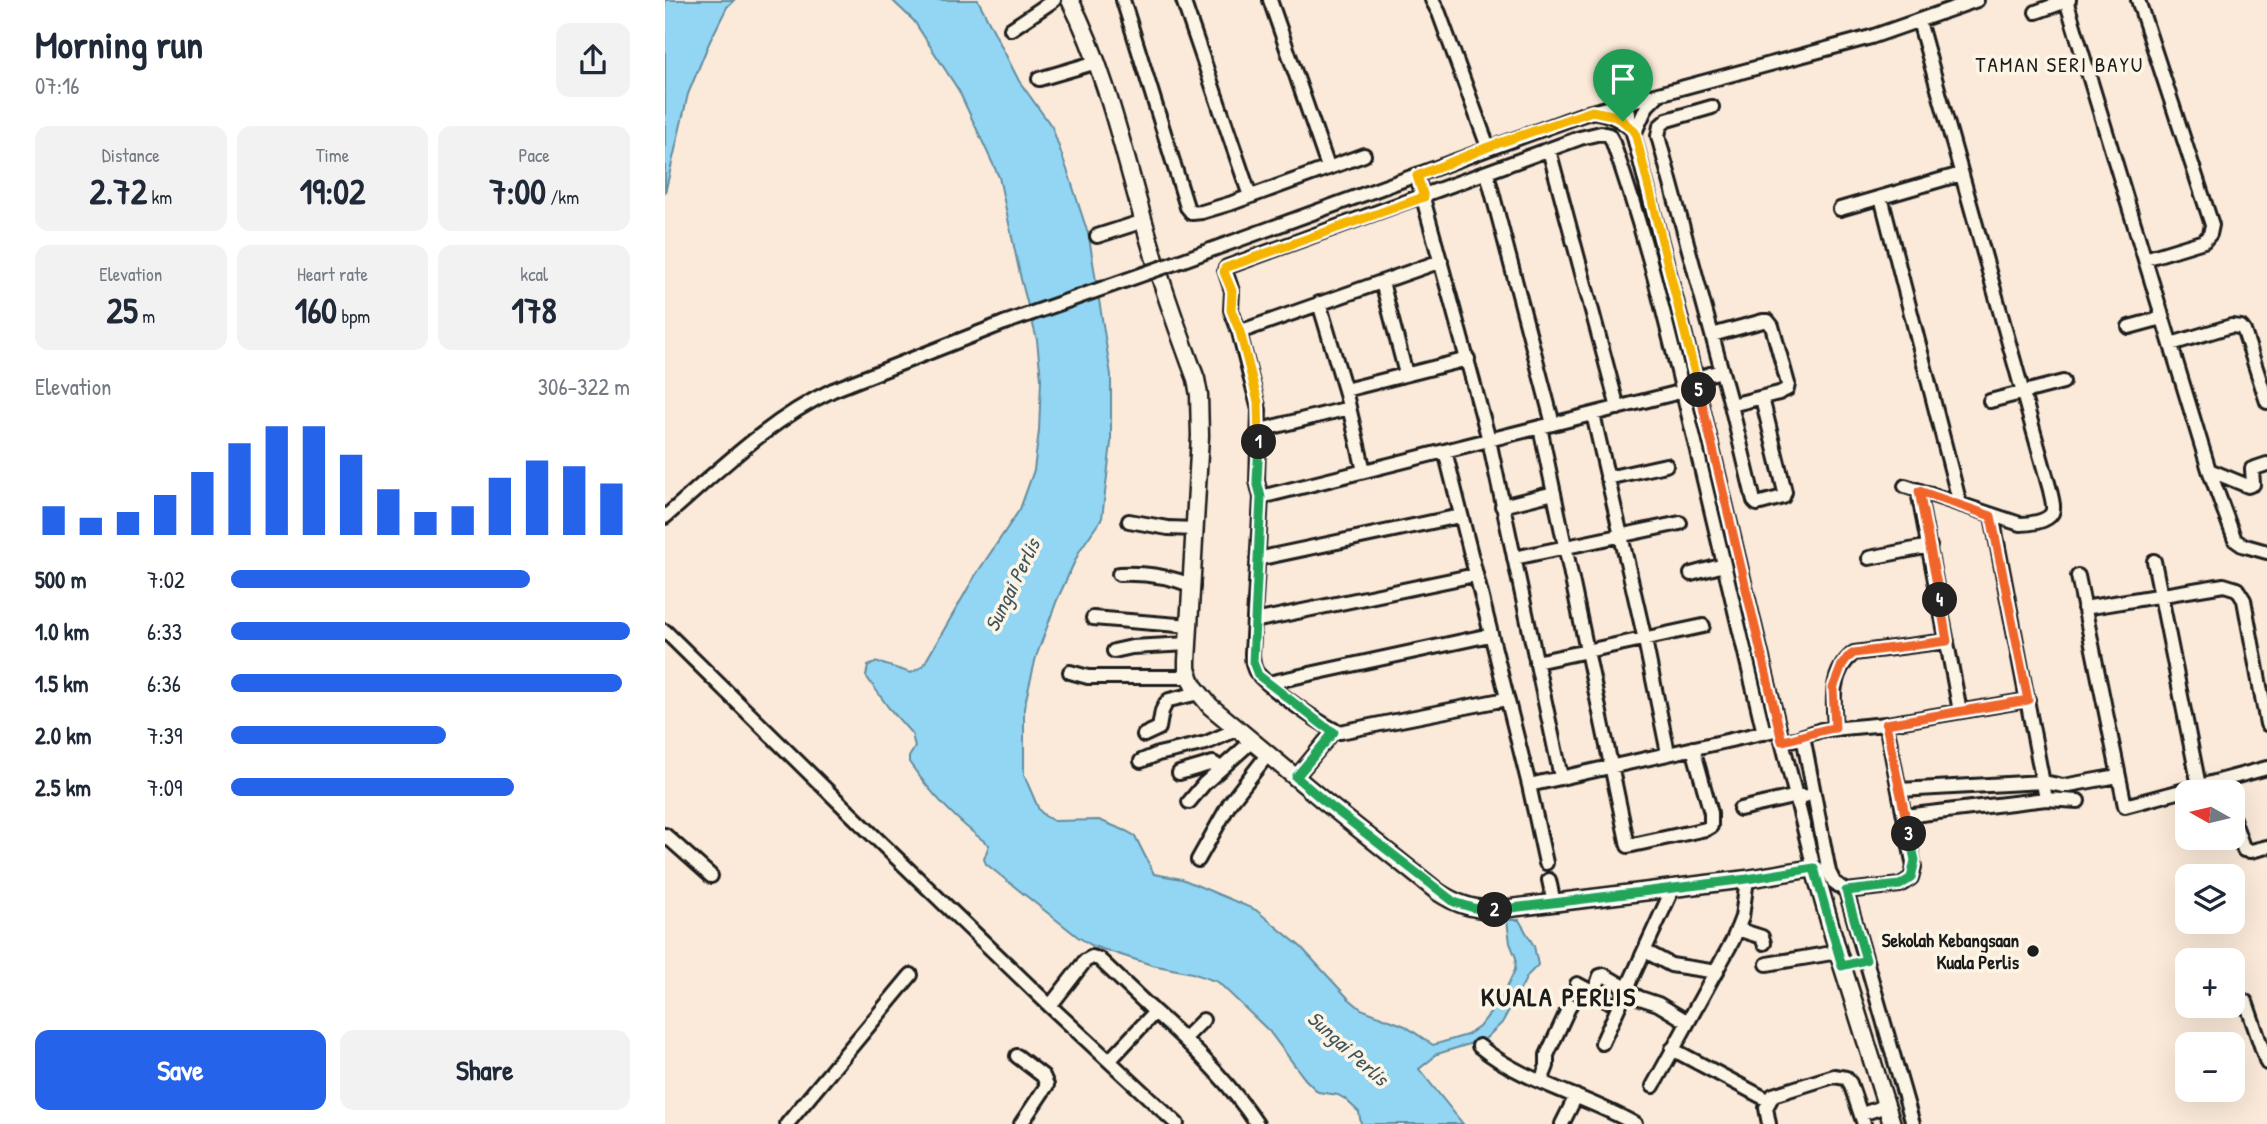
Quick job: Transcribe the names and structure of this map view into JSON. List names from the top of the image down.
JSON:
{
  "districts": ["TAMAN SERI BAYU", "KUALA PERLIS"],
  "water": ["Sungai Perlis"],
  "places": ["Sekolah Kebangsaan Kuala Perlis"],
  "north": "left",
  "page": {
    "heading": ["Morning run", "07:16"],
    "stats": [
      ["Distance", "2.72 km"],
      ["Time", "19:02"],
      ["Pace", "7:00 /km"],
      ["Elevation", "25 m"],
      ["Heart rate", "160 bpm"],
      ["kcal", "178"]
    ],
    "chart": ["Elevation", "306–322 m"],
    "pins": [
      "5",
      "1",
      "4",
      "3",
      "2"
    ],
    "list": [
      {
        "name": "500 m",
        "note": "7:02"
      },
      {
        "name": "1.0 km",
        "note": "6:33"
      },
      {
        "name": "1.5 km",
        "note": "6:36"
      },
      {
        "name": "2.0 km",
        "note": "7:39"
      },
      {
        "name": "2.5 km",
        "note": "7:09"
      }
    ],
    "map_buttons": ["+", "−"],
    "buttons": ["Save", "Share"]
  }
}
